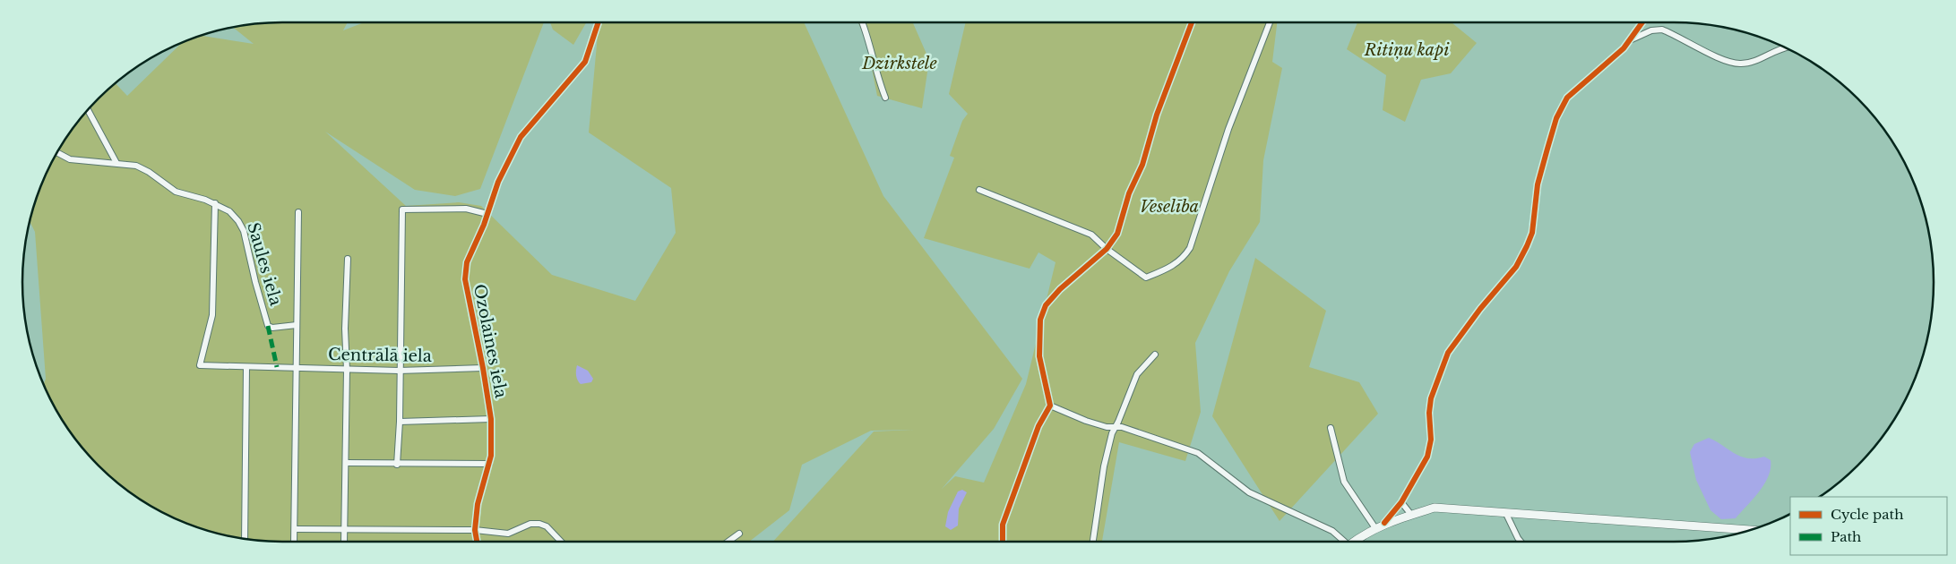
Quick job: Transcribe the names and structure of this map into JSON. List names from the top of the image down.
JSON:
{
  "streets": {
    "street": ["Saules iela", "Ozolaines iela", "Centrālā iela"]
  },
  "crossings": [
    ["Saules iela", "Centrālā iela"],
    ["Ozolaines iela", "Centrālā iela"]
  ],
  "parks": ["Ritiņu kapi", "Dzirkstele", "Veselība"],
  "legend": ["Cycle path", "Path"]
}
